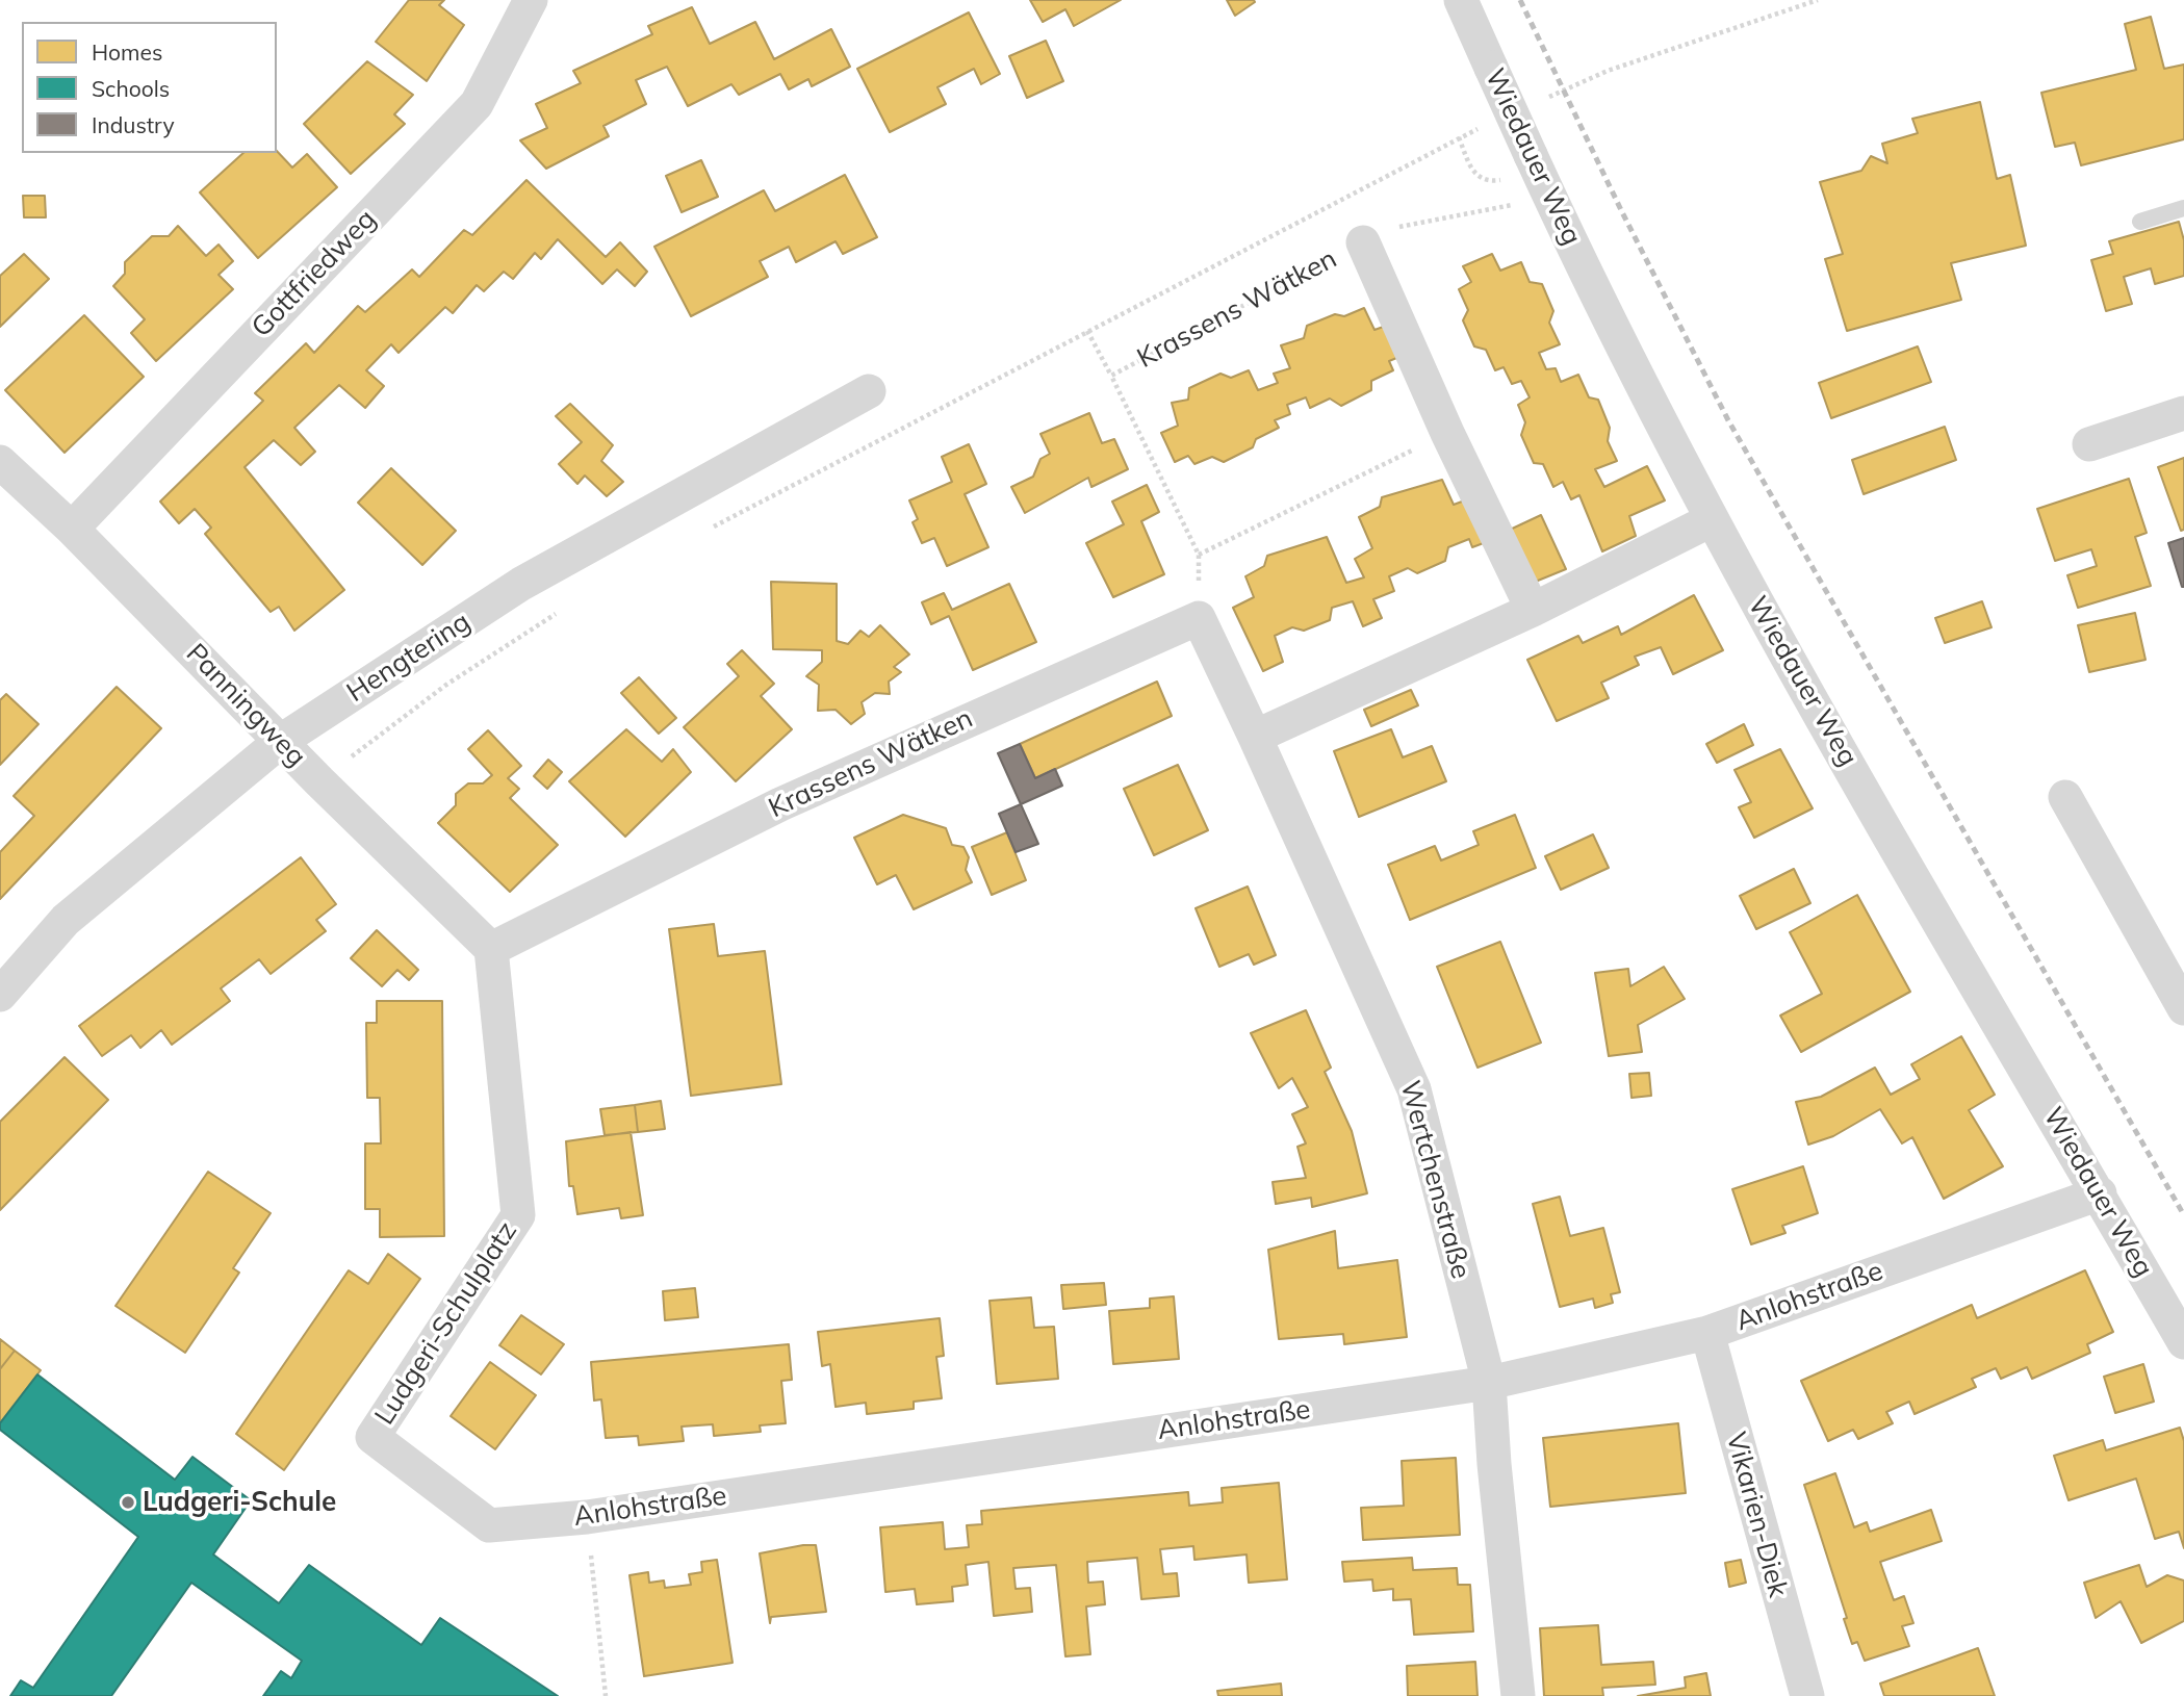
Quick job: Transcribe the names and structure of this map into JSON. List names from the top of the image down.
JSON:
{
  "streets": {
    "street": [
      "Wiedauer Weg",
      "Gottfriedweg",
      "Krassens Wätken",
      "Hengtering",
      "Panningweg",
      "Wertchenstraße",
      "Anlohstraße",
      "Ludgeri-Schulplatz",
      "Vikarien-Diek"
    ]
  },
  "crossings": [
    ["Wiedauer Weg", "Krassens Wätken"],
    ["Wiedauer Weg", "Anlohstraße"],
    ["Gottfriedweg", "Panningweg"],
    ["Krassens Wätken", "Panningweg"],
    ["Krassens Wätken", "Wertchenstraße"],
    ["Krassens Wätken", "Ludgeri-Schulplatz"],
    ["Hengtering", "Panningweg"],
    ["Panningweg", "Ludgeri-Schulplatz"],
    ["Wertchenstraße", "Anlohstraße"],
    ["Anlohstraße", "Ludgeri-Schulplatz"],
    ["Anlohstraße", "Vikarien-Diek"]
  ],
  "places": ["Ludgeri-Schule"],
  "legend": ["Homes", "Schools", "Industry"]
}
